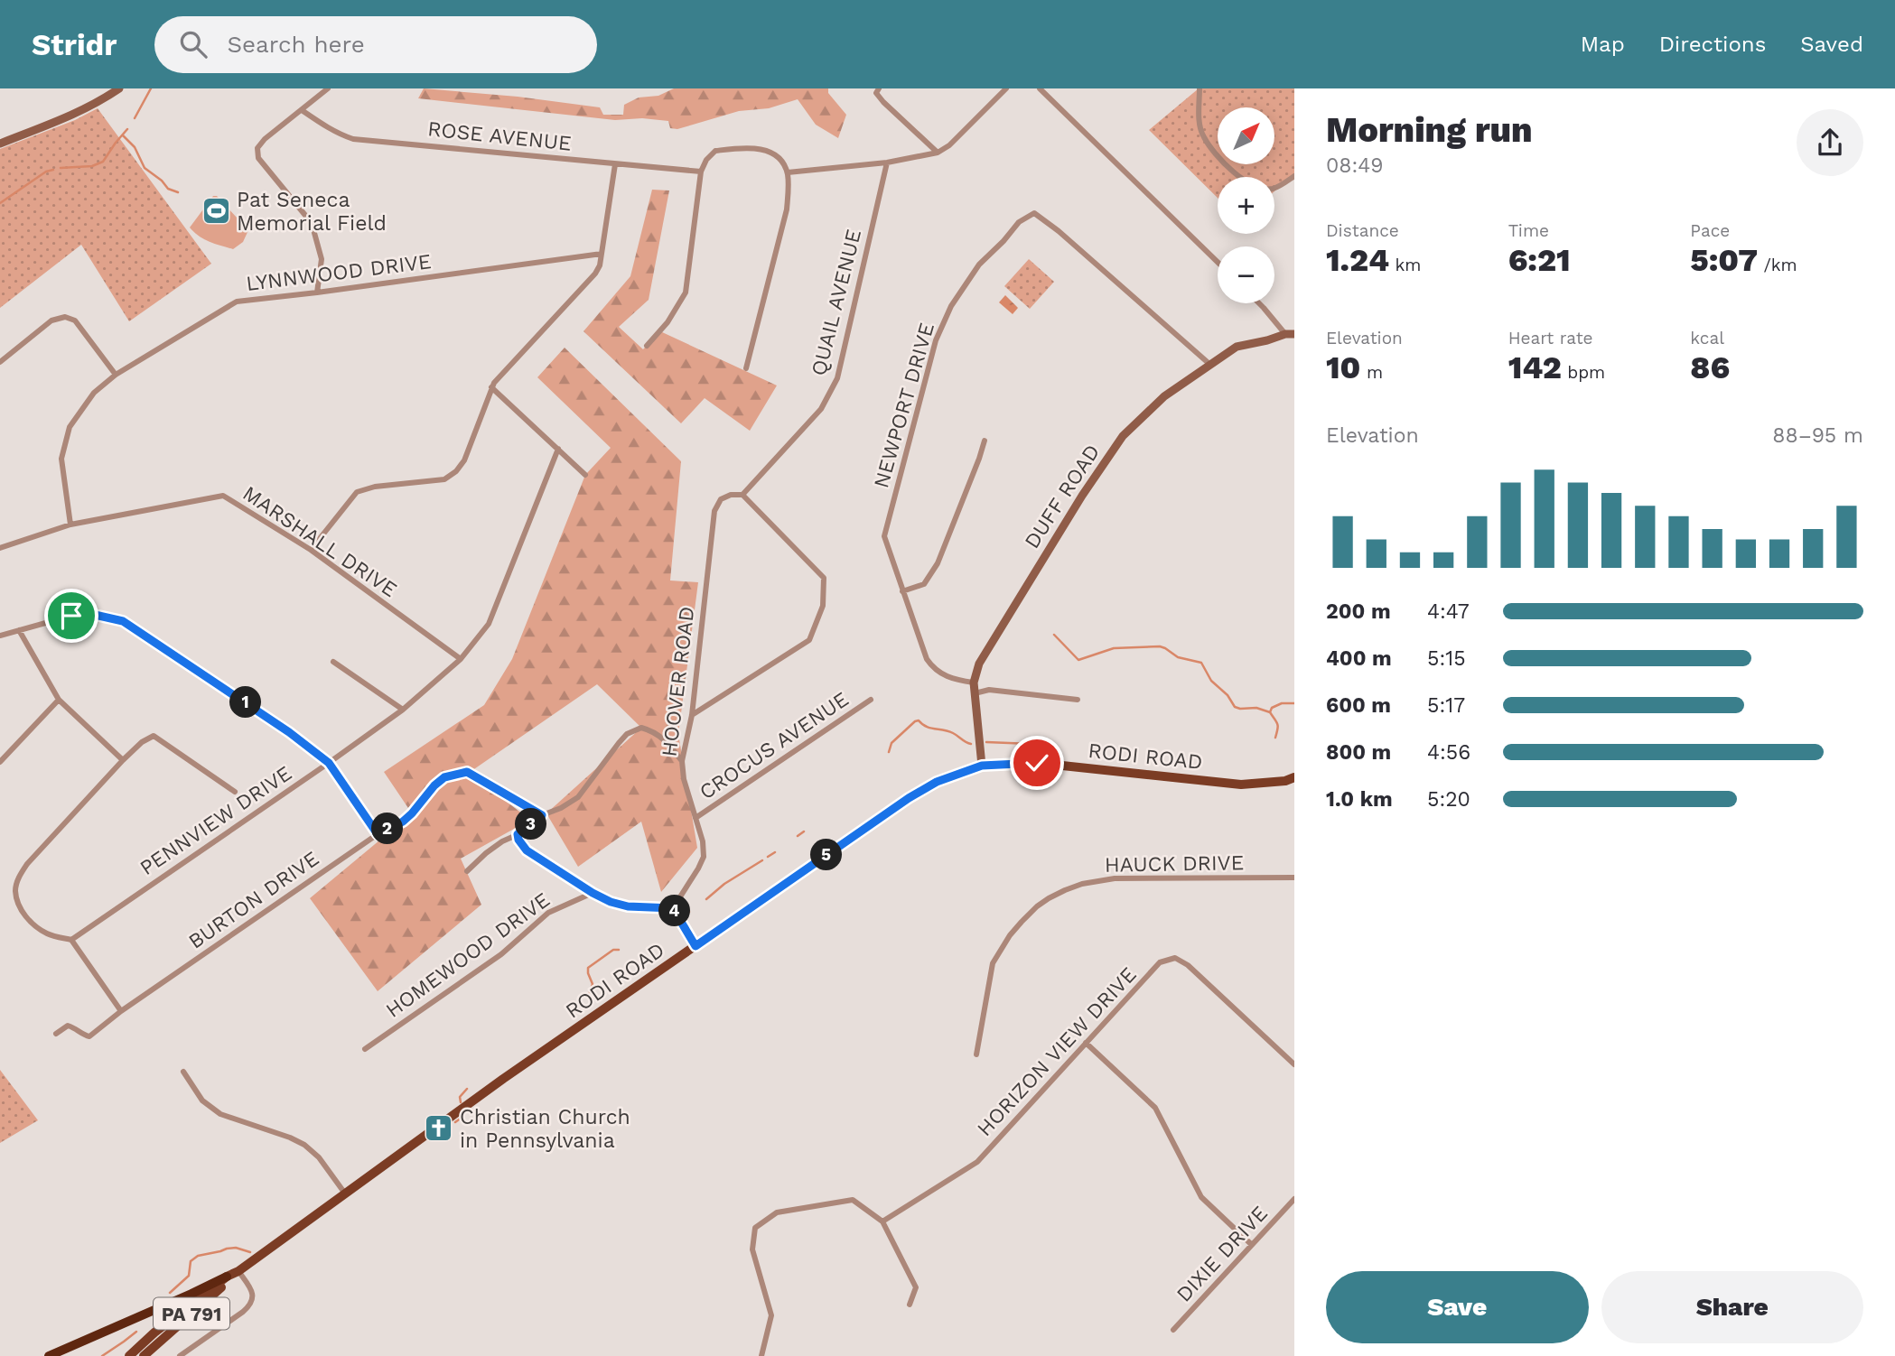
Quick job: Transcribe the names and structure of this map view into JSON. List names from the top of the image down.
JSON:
{
  "streets": {
    "main road": ["RODI ROAD", "PA 791"],
    "street": [
      "ROSE AVENUE",
      "LYNNWOOD DRIVE",
      "QUAIL AVENUE",
      "NEWPORT DRIVE",
      "DUFF ROAD",
      "MARSHALL DRIVE",
      "HOOVER ROAD",
      "CROCUS AVENUE",
      "PENNVIEW DRIVE",
      "HAUCK DRIVE",
      "BURTON DRIVE",
      "HOMEWOOD DRIVE",
      "HORIZON VIEW DRIVE",
      "DIXIE DRIVE"
    ]
  },
  "crossings": [
    ["LYNNWOOD DRIVE", "MARSHALL DRIVE"],
    ["QUAIL AVENUE", "HOOVER ROAD"],
    ["NEWPORT DRIVE", "DUFF ROAD"],
    ["DUFF ROAD", "RODI ROAD"],
    ["MARSHALL DRIVE", "PENNVIEW DRIVE"],
    ["HOOVER ROAD", "CROCUS AVENUE"]
  ],
  "places": {
    "sports": ["Pat Seneca Memorial Field"],
    "church": ["Christian Church in Pennsylvania"]
  },
  "north": "top right",
  "page": {
    "header": "Stridr",
    "search": "Search here",
    "nav": ["Map", "Directions", "Saved"],
    "heading": ["Morning run", "08:49"],
    "map_buttons": ["+", "−"],
    "stats": [
      ["Distance", "1.24 km"],
      ["Time", "6:21"],
      ["Pace", "5:07 /km"],
      ["Elevation", "10 m"],
      ["Heart rate", "142 bpm"],
      ["kcal", "86"]
    ],
    "chart": ["Elevation", "88–95 m"],
    "list": [
      {
        "name": "200 m",
        "note": "4:47"
      },
      {
        "name": "400 m",
        "note": "5:15"
      },
      {
        "name": "600 m",
        "note": "5:17"
      },
      {
        "name": "800 m",
        "note": "4:56"
      },
      {
        "name": "1.0 km",
        "note": "5:20"
      }
    ],
    "pins": [
      "1",
      "3",
      "2",
      "5",
      "4"
    ],
    "buttons": ["Save", "Share"]
  }
}
